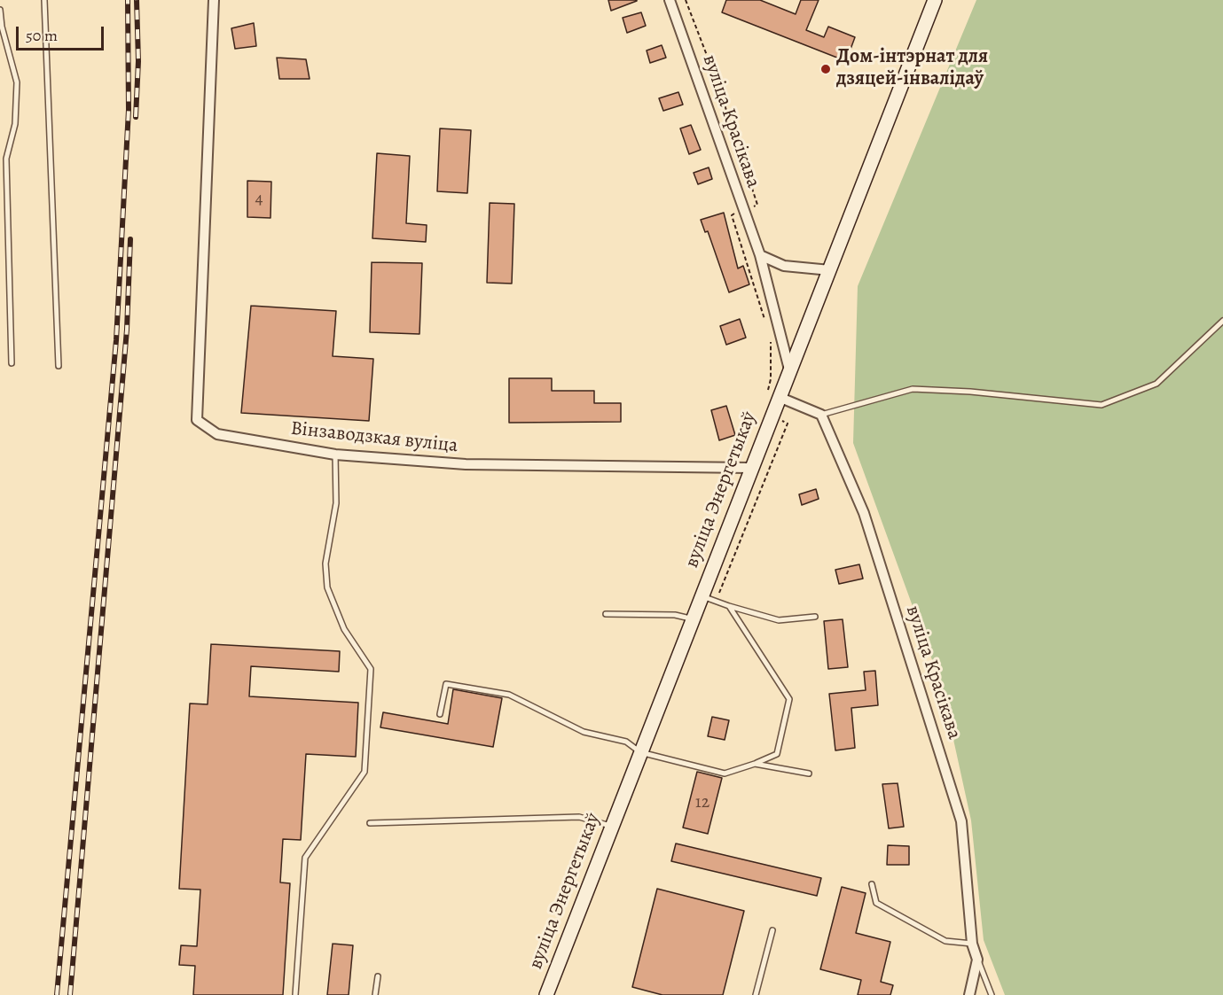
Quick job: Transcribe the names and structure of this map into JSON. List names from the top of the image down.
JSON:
{
  "streets": {
    "main road": ["вуліца Энергетыкаў"],
    "street": ["вуліца Красікава", "Вінзаводзкая вуліца"]
  },
  "crossings": [
    ["вуліца Красікава", "вуліца Энергетыкаў"],
    ["Вінзаводзкая вуліца", "вуліца Энергетыкаў"]
  ],
  "places": ["Дом-інтэрнат для дзяцей-інвалідаў"],
  "house_numbers": ["4", "12"],
  "scale_bar": "50 m"
}
